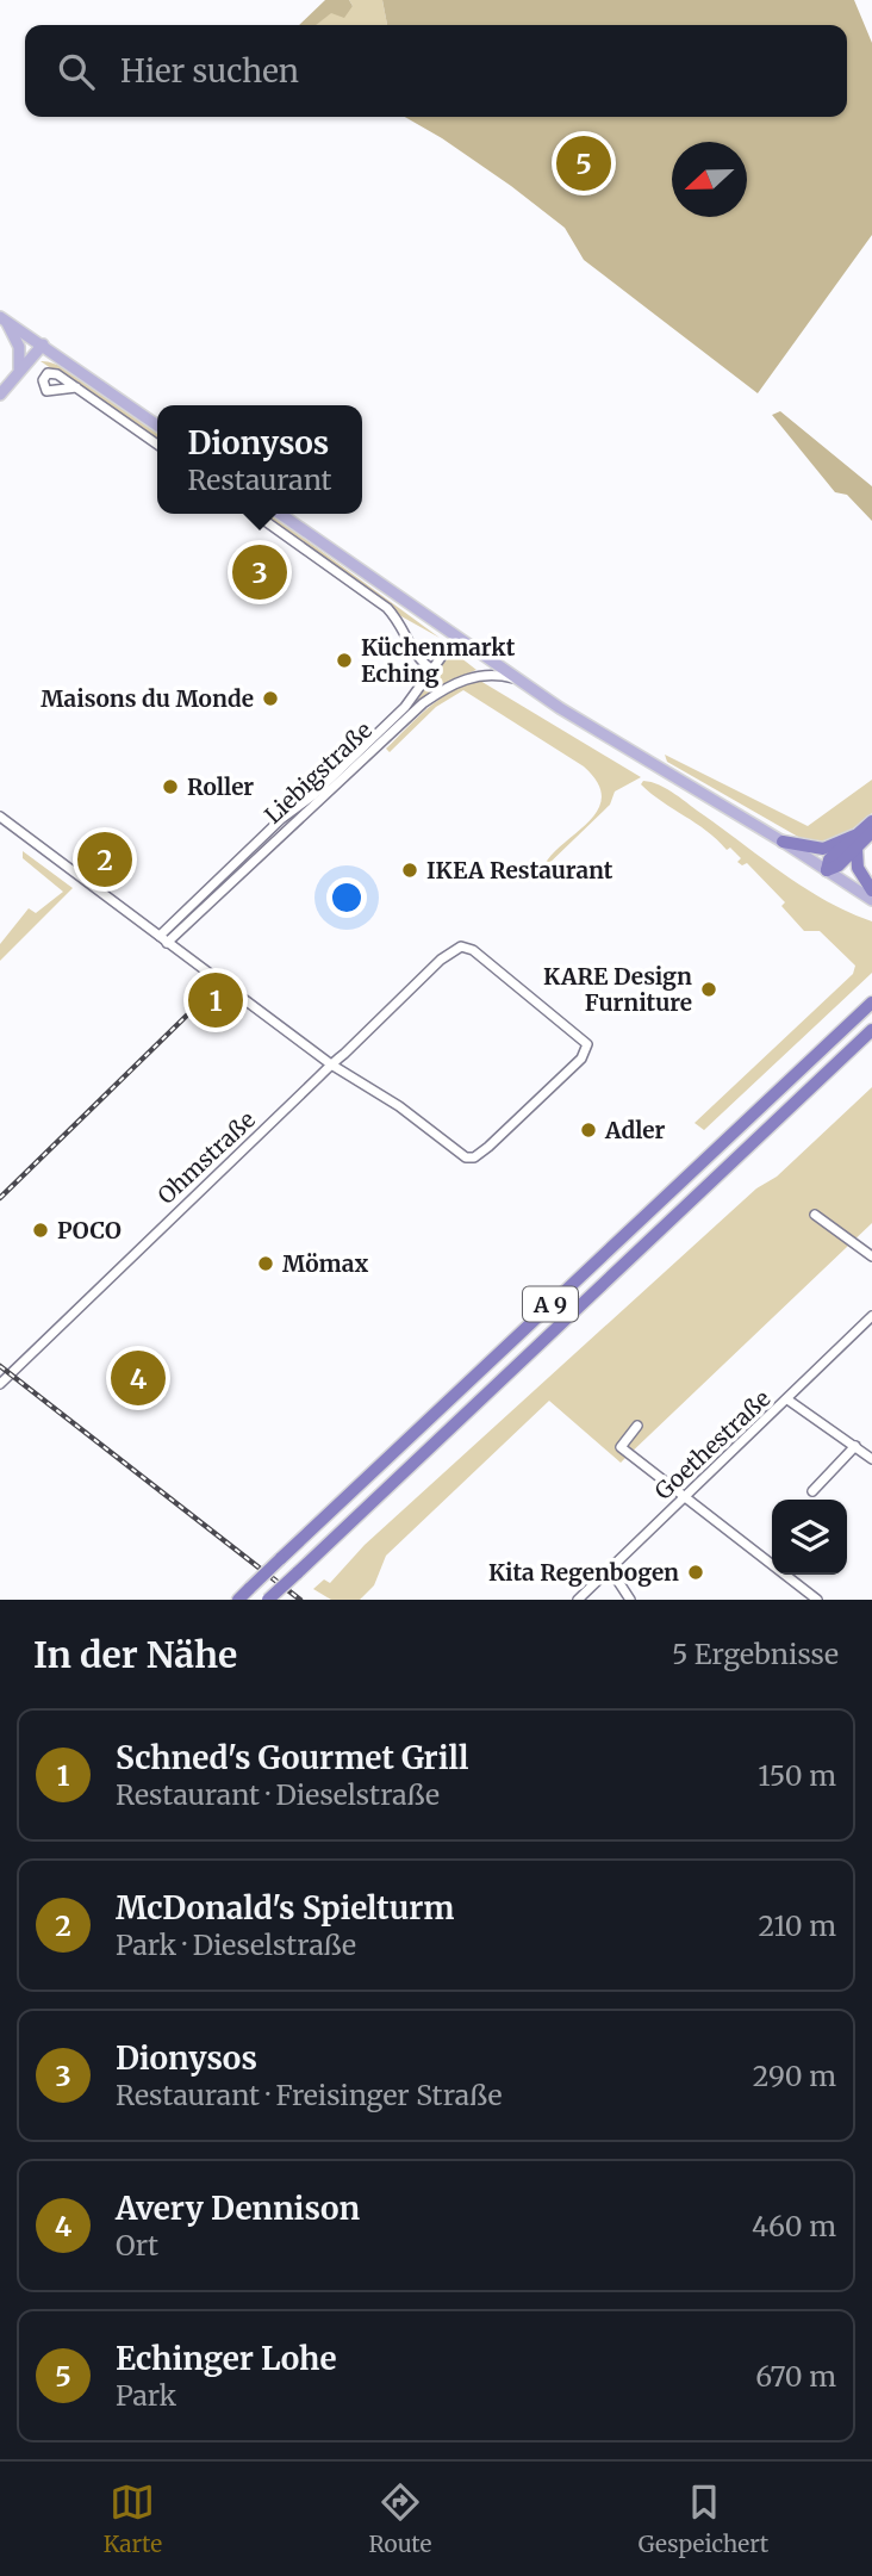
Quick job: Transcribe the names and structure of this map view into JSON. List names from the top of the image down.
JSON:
{
  "streets": {
    "highway": ["A 9"],
    "street": ["Liebigstraße", "Ohmstraße", "Goethestraße"]
  },
  "places": [
    "Küchenmarkt Eching",
    "Maisons du Monde",
    "Roller",
    "IKEA Restaurant",
    "KARE Design Furniture",
    "Adler",
    "POCO",
    "Mömax",
    "Kita Regenbogen"
  ],
  "north": "left",
  "page": {
    "search": "Hier suchen",
    "pins": [
      "5",
      "3",
      "2",
      "1",
      "4"
    ],
    "popup": ["Dionysos", "Restaurant"],
    "heading": ["In der Nähe", "5 Ergebnisse"],
    "list": [
      {
        "mark": "1",
        "name": "Schned's Gourmet Grill",
        "note": "Restaurant · Dieselstraße",
        "value": "150 m"
      },
      {
        "mark": "2",
        "name": "McDonald's Spielturm",
        "note": "Park · Dieselstraße",
        "value": "210 m"
      },
      {
        "mark": "3",
        "name": "Dionysos",
        "note": "Restaurant · Freisinger Straße",
        "value": "290 m"
      },
      {
        "mark": "4",
        "name": "Avery Dennison",
        "note": "Ort",
        "value": "460 m"
      },
      {
        "mark": "5",
        "name": "Echinger Lohe",
        "note": "Park",
        "value": "670 m"
      }
    ],
    "nav": ["Karte", "Route", "Gespeichert"]
  }
}
